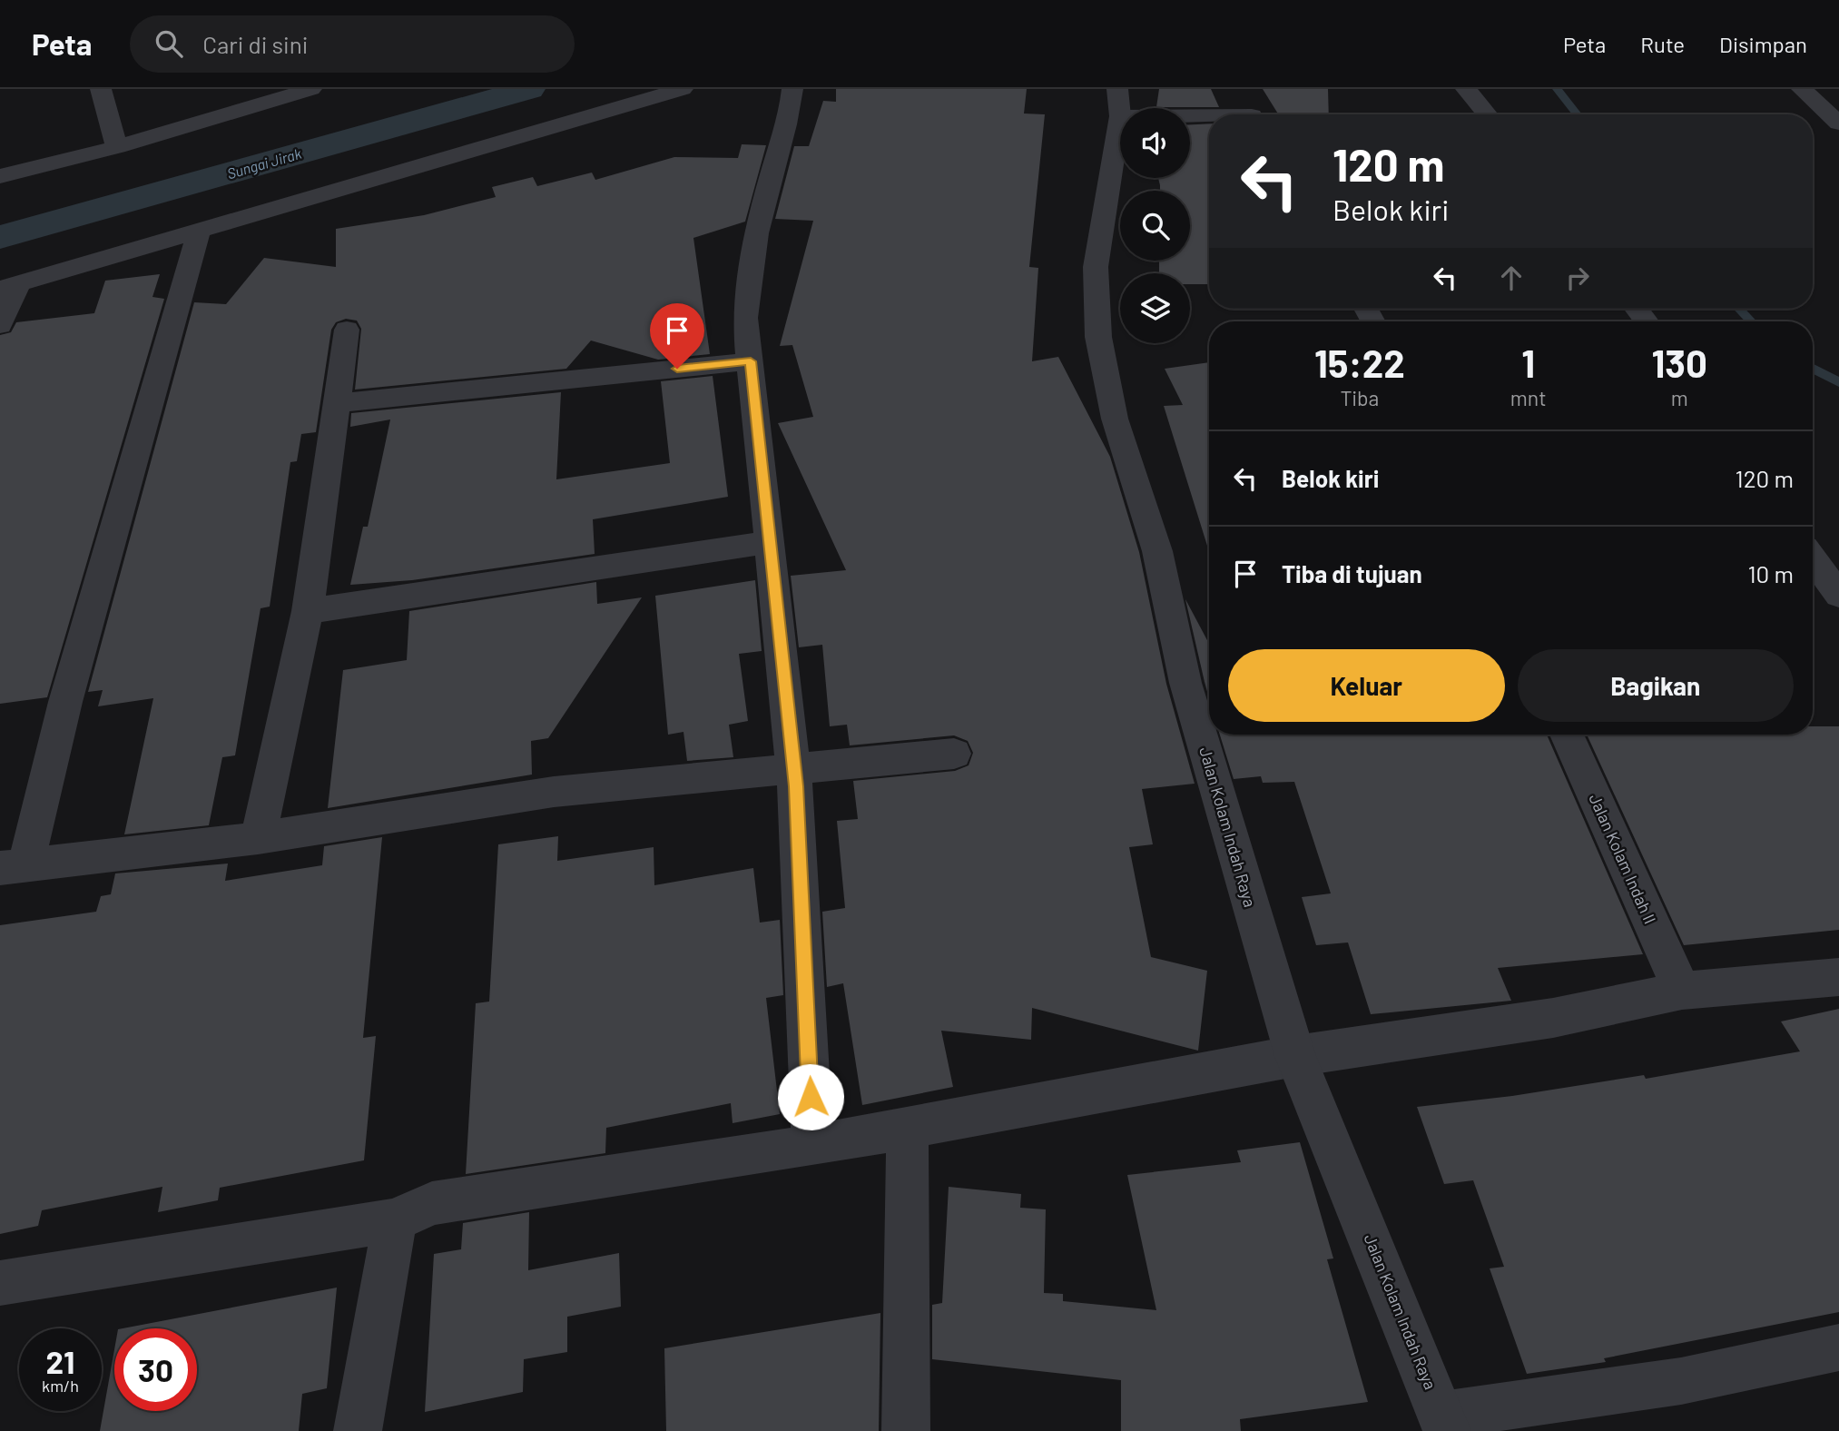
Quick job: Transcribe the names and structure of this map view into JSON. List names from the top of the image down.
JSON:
{
  "streets": {
    "street": ["Jalan Kolam Indah Raya", "Jalan Kolam Indah II"]
  },
  "water": ["Sungai Jirak"],
  "page": {
    "header": "Peta",
    "search": "Cari di sini",
    "nav": ["Peta", "Rute", "Disimpan"],
    "turn": ["120 m", "Belok kiri"],
    "eta": [
      "15:22",
      "Tiba",
      "1",
      "mnt",
      "130",
      "m"
    ],
    "list": [
      {
        "name": "Belok kiri",
        "value": "120 m"
      },
      {
        "name": "Tiba di tujuan",
        "value": "10 m"
      }
    ],
    "buttons": ["Keluar", "Bagikan"],
    "speed": "21 km/h",
    "limit": "30"
  }
}
